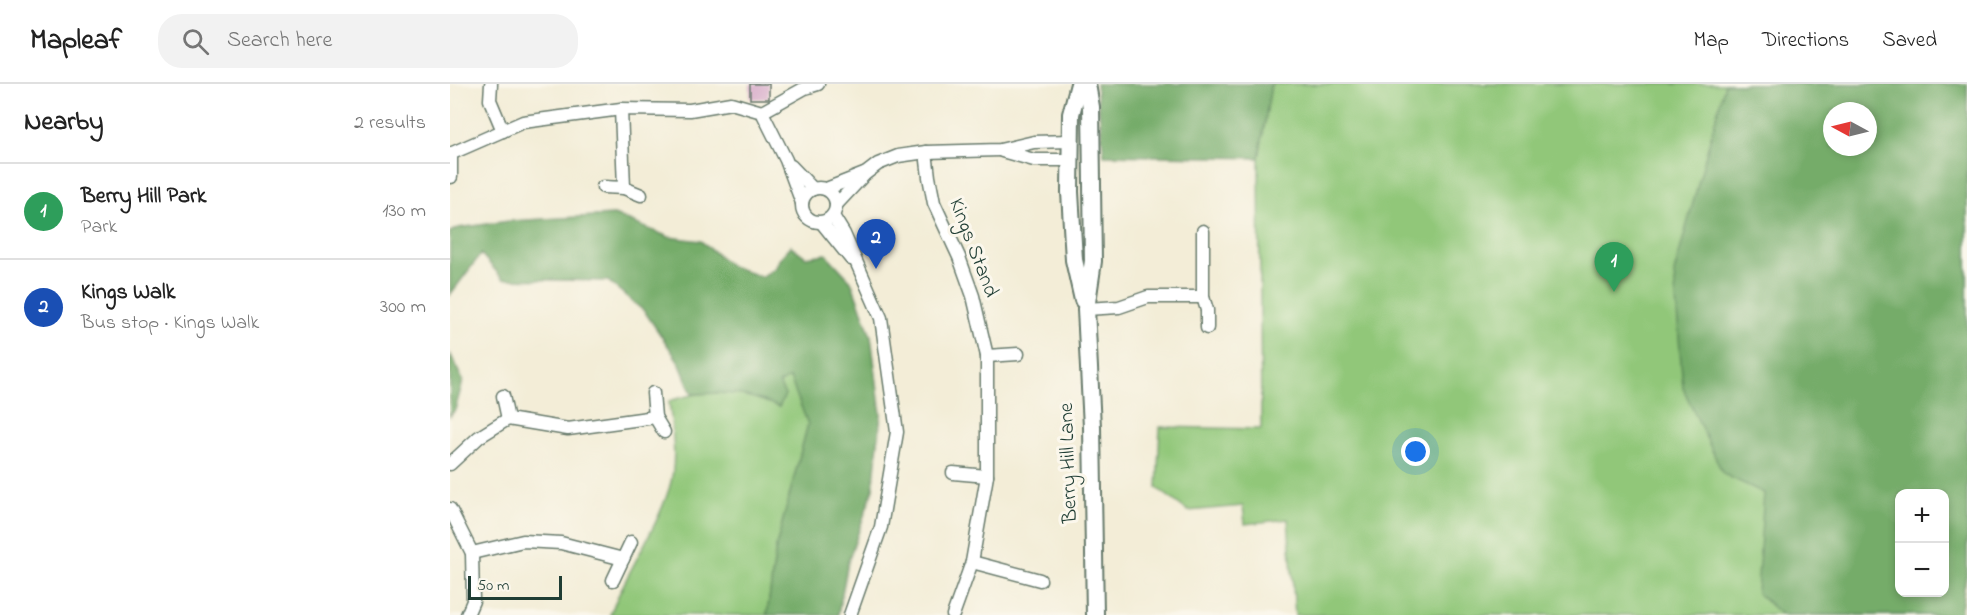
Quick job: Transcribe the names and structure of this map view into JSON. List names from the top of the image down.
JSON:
{
  "streets": {
    "street": ["Kings Stand", "Berry Hill Lane"]
  },
  "scale_bar": "50 m",
  "north": "left",
  "page": {
    "header": "Mapleaf",
    "search": "Search here",
    "nav": ["Map", "Directions", "Saved"],
    "heading": ["Nearby", "2 results"],
    "list": [
      {
        "mark": "1",
        "name": "Berry Hill Park",
        "note": "Park",
        "value": "130 m"
      },
      {
        "mark": "2",
        "name": "Kings Walk",
        "note": "Bus stop · Kings Walk",
        "value": "300 m"
      }
    ],
    "pins": ["2", "1"],
    "map_buttons": ["+", "−"],
    "scale": "50 m"
  }
}
